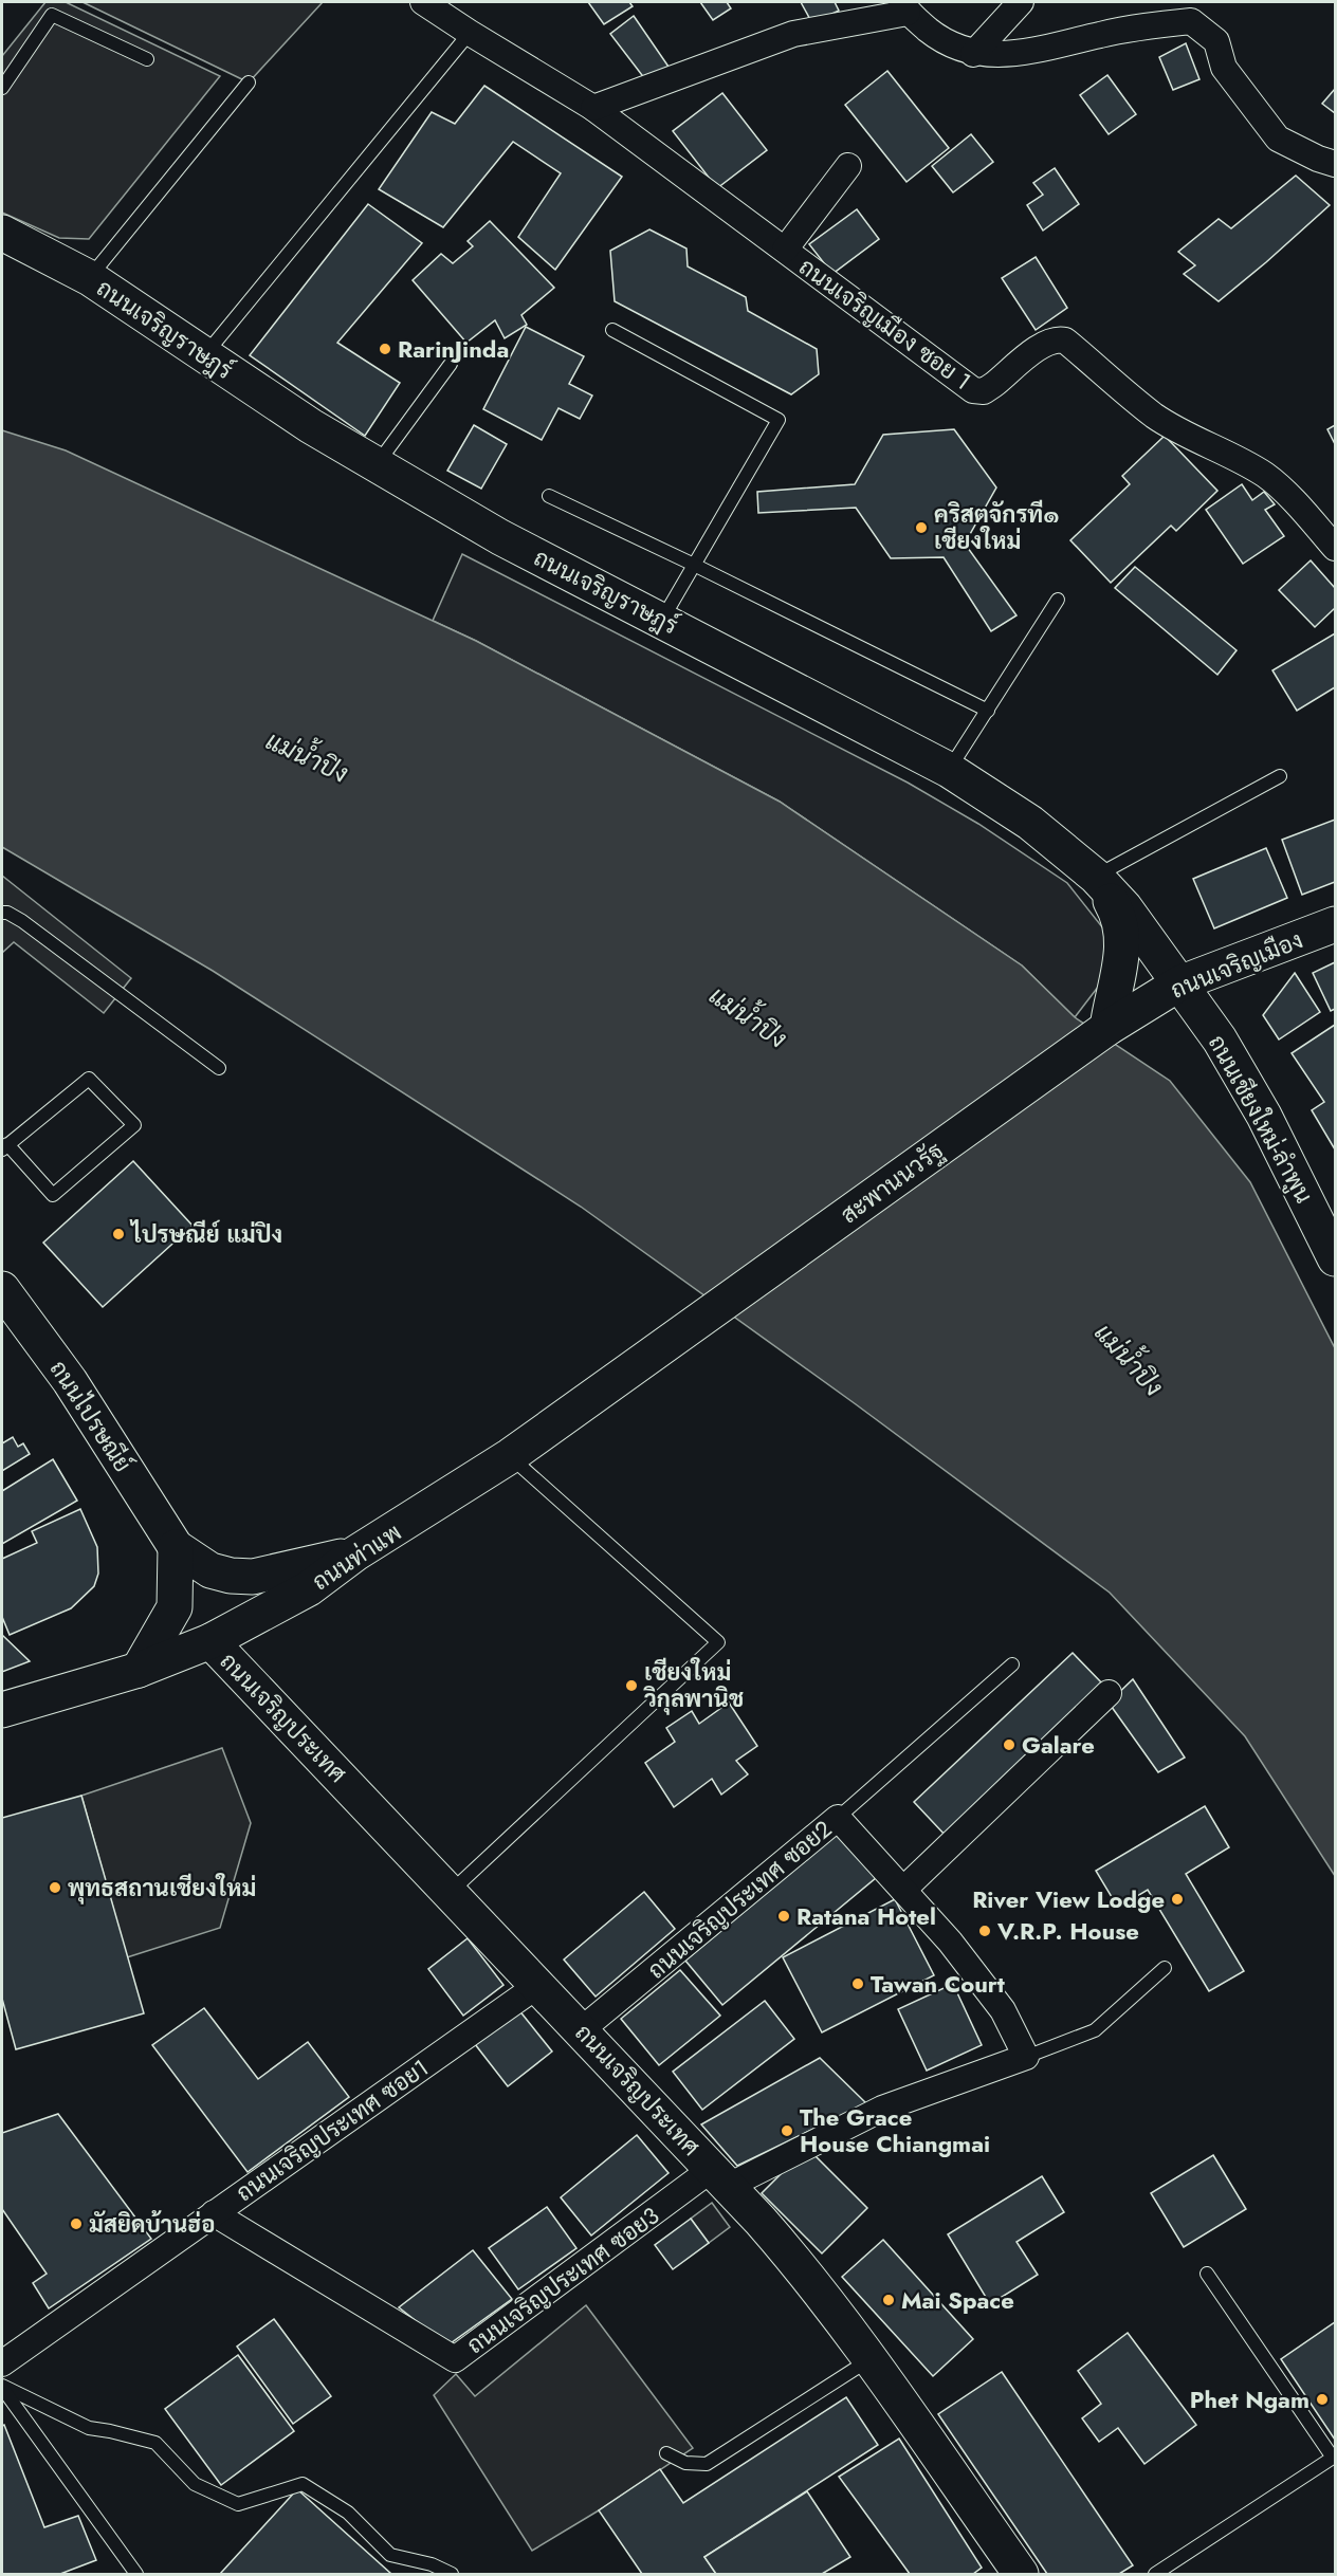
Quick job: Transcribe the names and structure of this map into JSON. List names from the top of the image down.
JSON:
{
  "streets": {
    "main road": [
      "ถนนเจริญราษฎร์",
      "ถนนเจริญเมือง",
      "ถนนเชียงใหม่-ลำพูน",
      "สะพานนวรัฐ",
      "ถนนไปรษณีย์",
      "ถนนท่าแพ",
      "ถนนเจริญประเทศ"
    ],
    "street": [
      "ถนนเจริญเมือง ซอย 1",
      "ถนนเจริญประเทศ ซอย2",
      "ถนนเจริญประเทศ ซอย1",
      "ถนนเจริญประเทศ ซอย3"
    ]
  },
  "crossings": [
    ["ถนนเจริญราษฎร์", "ถนนเจริญเมือง"],
    ["ถนนเจริญราษฎร์", "ถนนเชียงใหม่-ลำพูน"],
    ["ถนนเจริญเมือง", "ถนนเชียงใหม่-ลำพูน"],
    ["ถนนเจริญเมือง", "สะพานนวรัฐ"],
    ["สะพานนวรัฐ", "ถนนท่าแพ"],
    ["ถนนไปรษณีย์", "ถนนท่าแพ"],
    ["ถนนท่าแพ", "ถนนเจริญประเทศ"],
    ["ถนนเจริญประเทศ", "ถนนเจริญประเทศ ซอย2"],
    ["ถนนเจริญประเทศ", "ถนนเจริญประเทศ ซอย1"],
    ["ถนนเจริญประเทศ", "ถนนเจริญประเทศ ซอย3"],
    ["ถนนเจริญประเทศ ซอย1", "ถนนเจริญประเทศ ซอย3"]
  ],
  "water": ["แม่น้ำปิง"],
  "places": [
    "RarinJinda",
    "คริสตจักรที๑ เชียงใหม่",
    "ไปรษณีย์ แม่ปิง",
    "เชียงใหม่ วิกุลพานิช",
    "Galare",
    "พุทธสถานเชียงใหม่",
    "River View Lodge",
    "Ratana Hotel",
    "V.R.P. House",
    "Tawan Court",
    "The Grace House Chiangmai",
    "มัสยิดบ้านฮ่อ",
    "Mai Space",
    "Phet Ngam"
  ]
}
